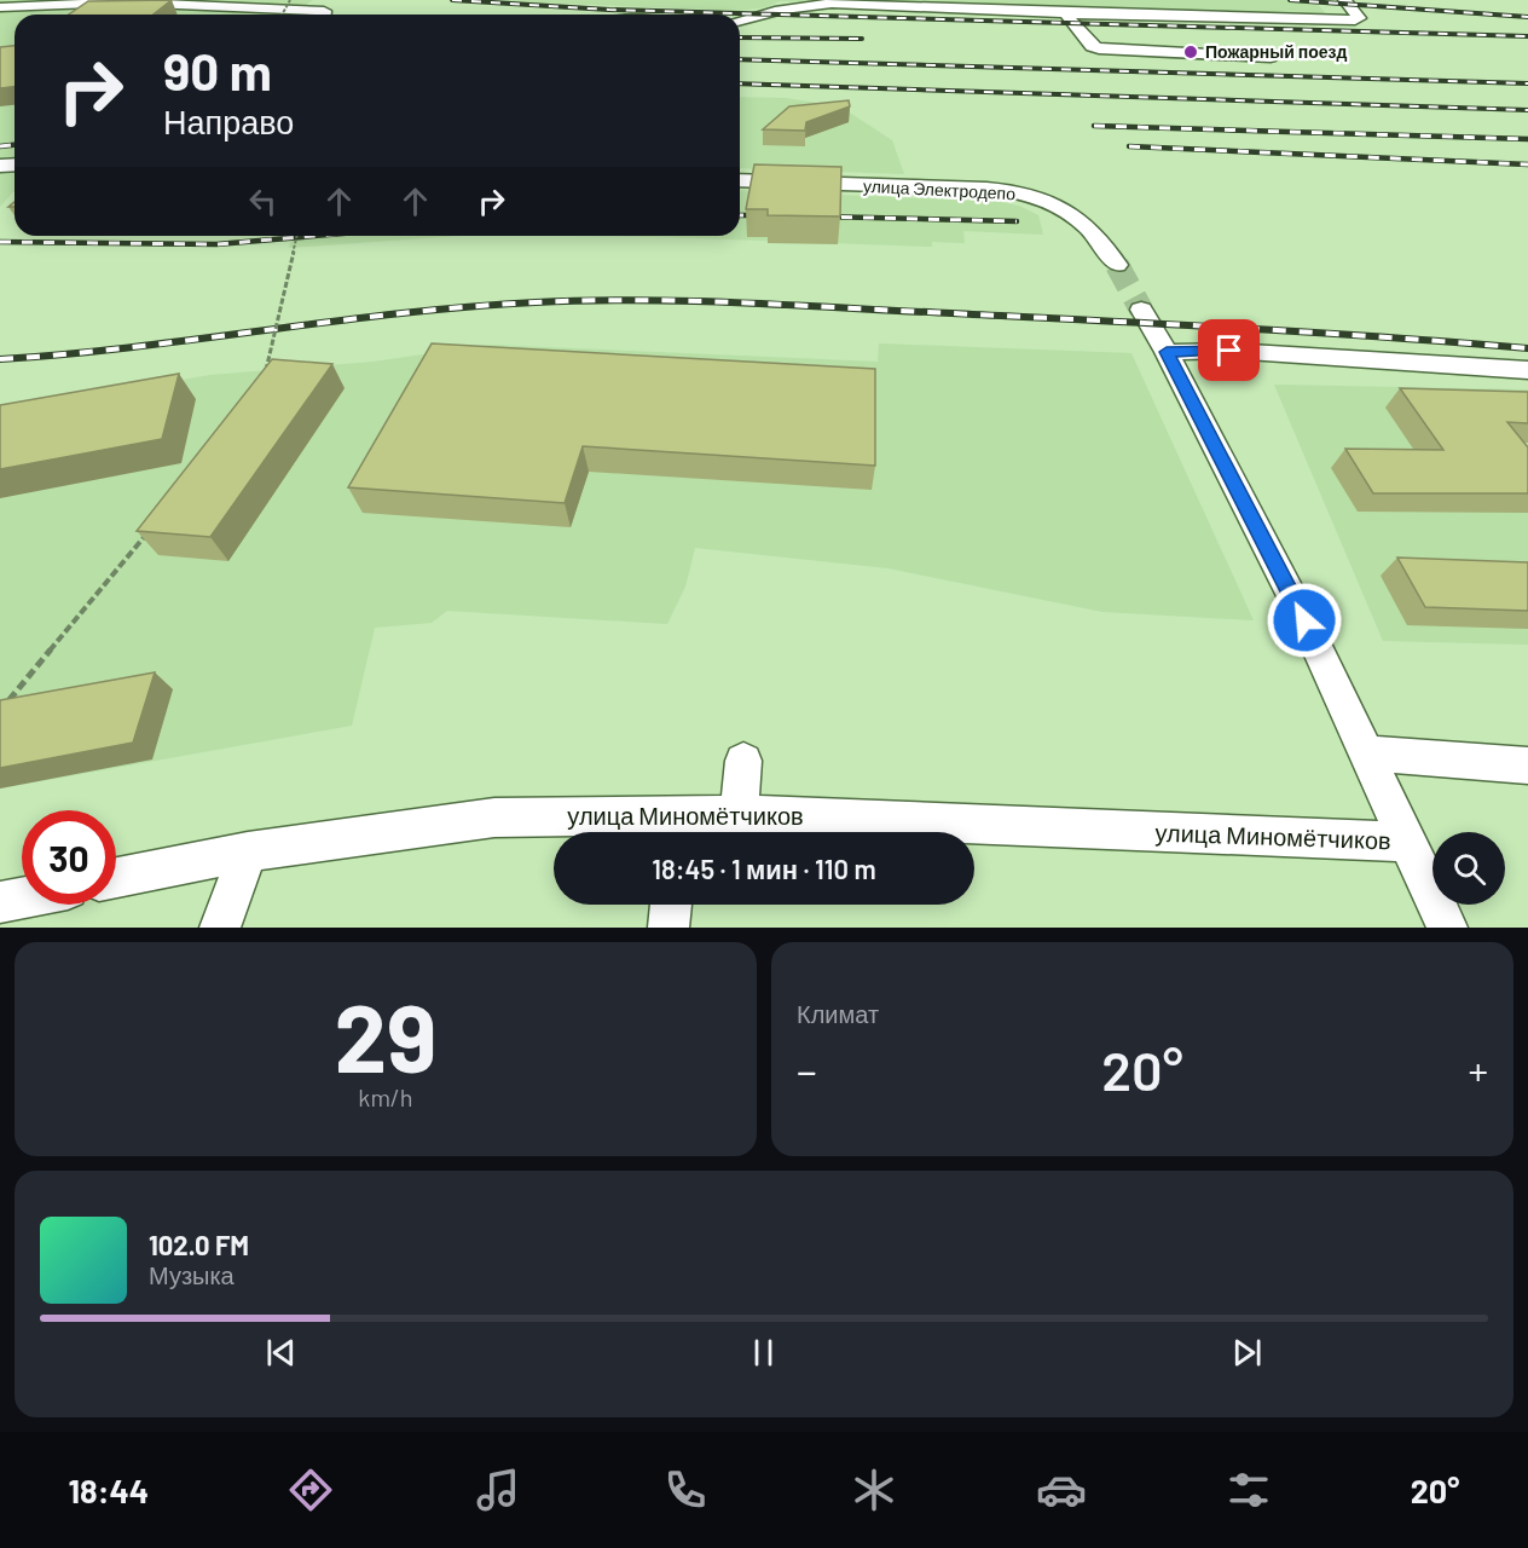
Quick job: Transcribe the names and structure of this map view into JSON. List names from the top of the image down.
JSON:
{
  "streets": {
    "street": ["улица Электродепо", "улица Миномётчиков"]
  },
  "places": ["Пожарный поезд"],
  "page": {
    "turn": ["90 m", "Направо"],
    "limit": "30",
    "trip": "18:45 · 1 мин · 110 m",
    "tile": [
      ["29", "km/h"],
      "Климат"
    ],
    "heat": ["−", "20°", "+"],
    "song": ["102.0 FM", "Музыка"],
    "tabs": ["18:44", "20°"]
  }
}
